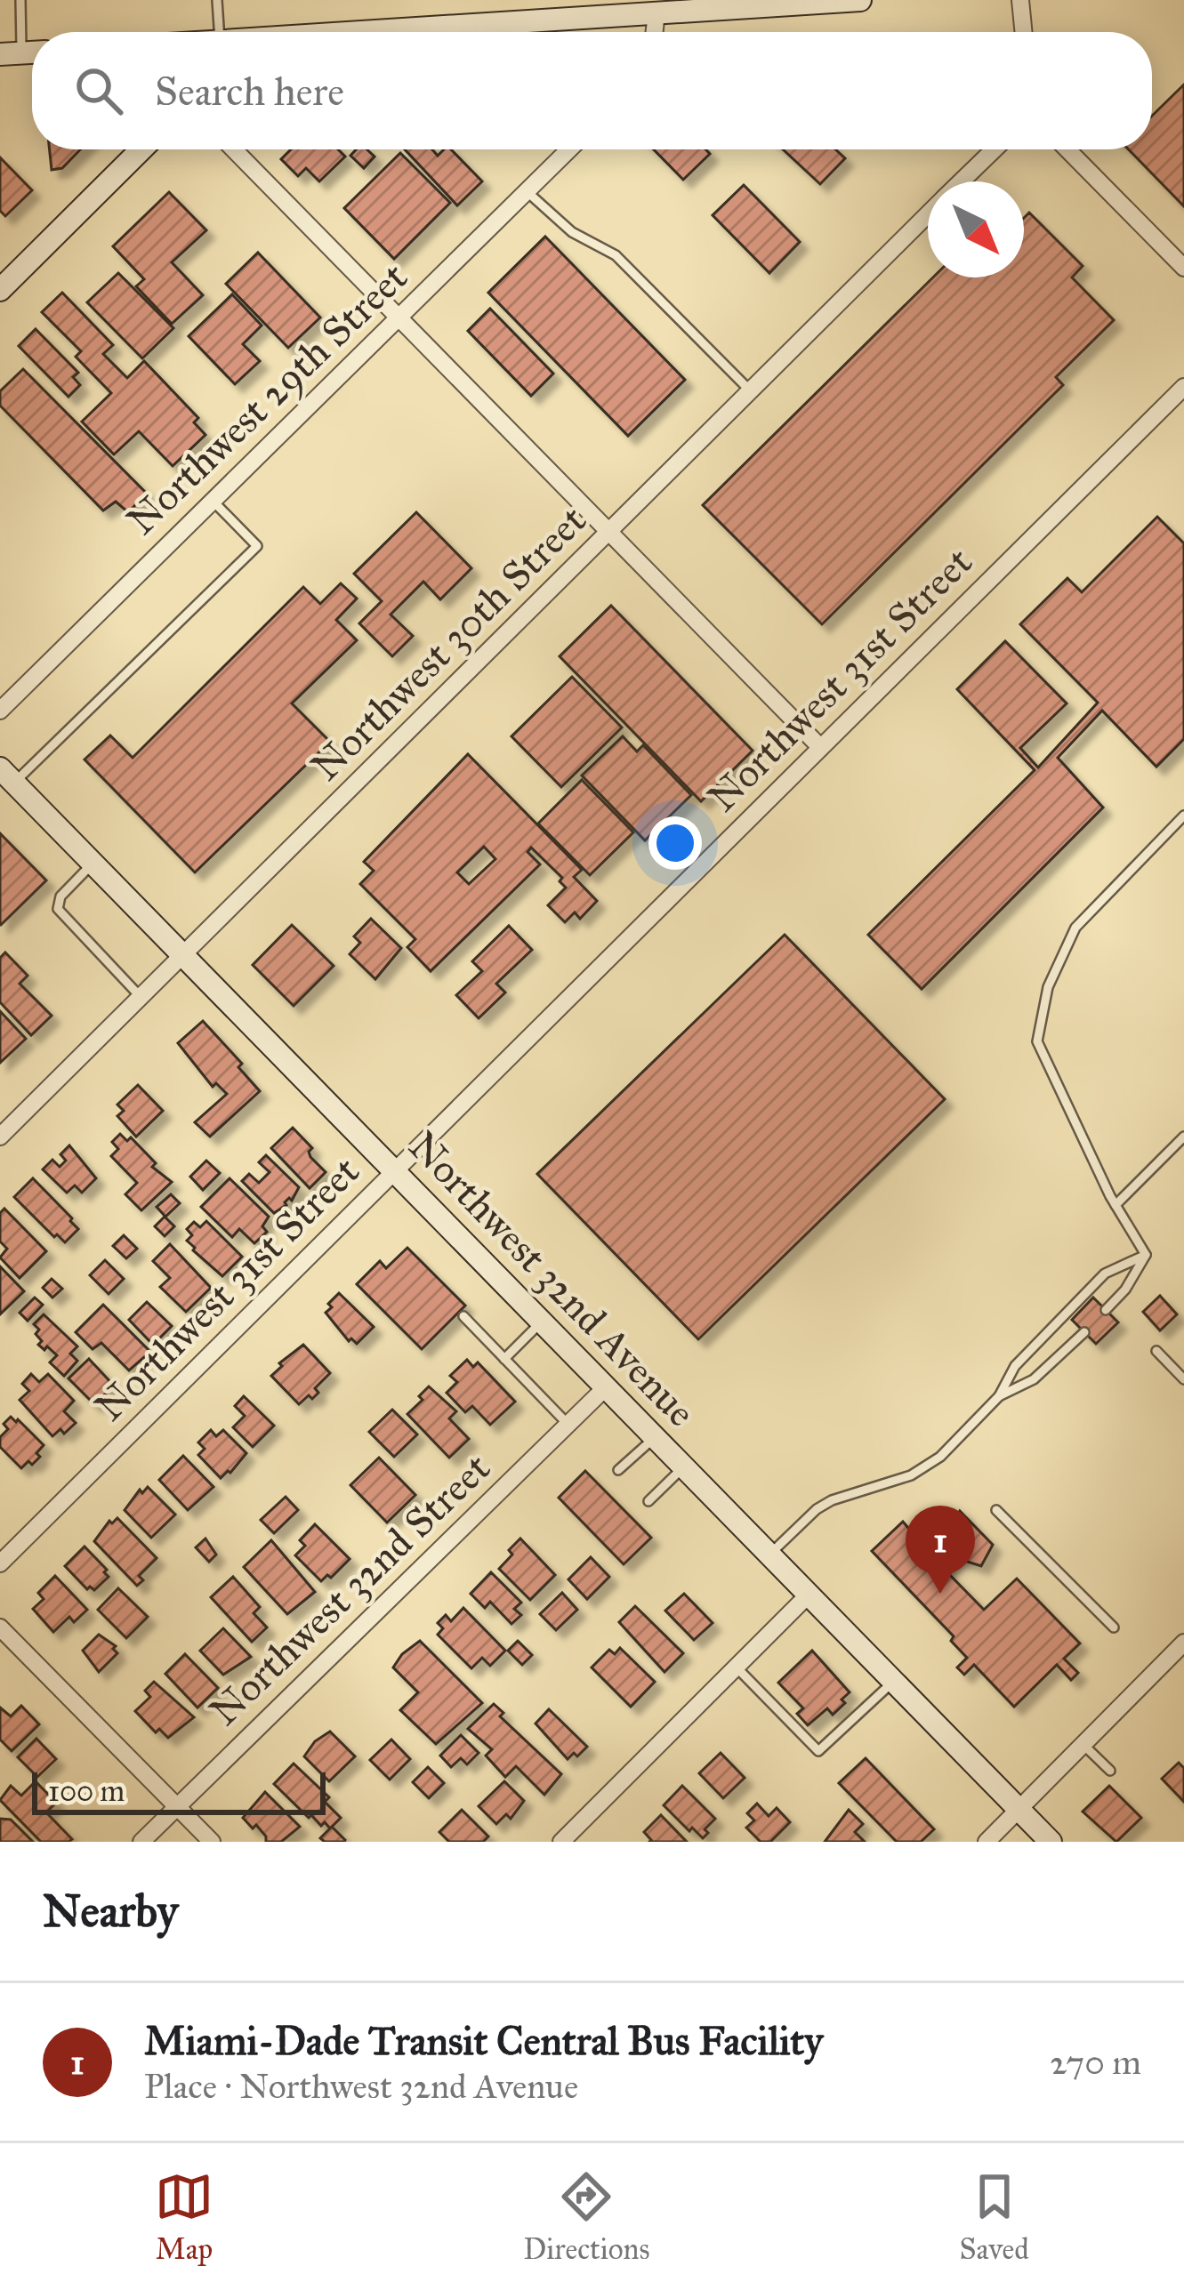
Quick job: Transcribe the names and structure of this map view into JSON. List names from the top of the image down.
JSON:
{
  "streets": {
    "main road": ["Northwest 32nd Avenue"],
    "street": [
      "Northwest 29th Street",
      "Northwest 30th Street",
      "Northwest 31st Street",
      "Northwest 32nd Street"
    ]
  },
  "crossings": [
    ["Northwest 30th Street", "Northwest 32nd Avenue"],
    ["Northwest 31st Street", "Northwest 32nd Avenue"],
    ["Northwest 32nd Avenue", "Northwest 32nd Street"]
  ],
  "scale_bar": "100 m",
  "north": "bottom right",
  "page": {
    "search": "Search here",
    "pins": "1",
    "scale": "100 m",
    "heading": "Nearby",
    "list": [
      {
        "mark": "1",
        "name": "Miami-Dade Transit Central Bus Facility",
        "note": "Place · Northwest 32nd Avenue",
        "value": "270 m"
      }
    ],
    "nav": ["Map", "Directions", "Saved"]
  }
}
